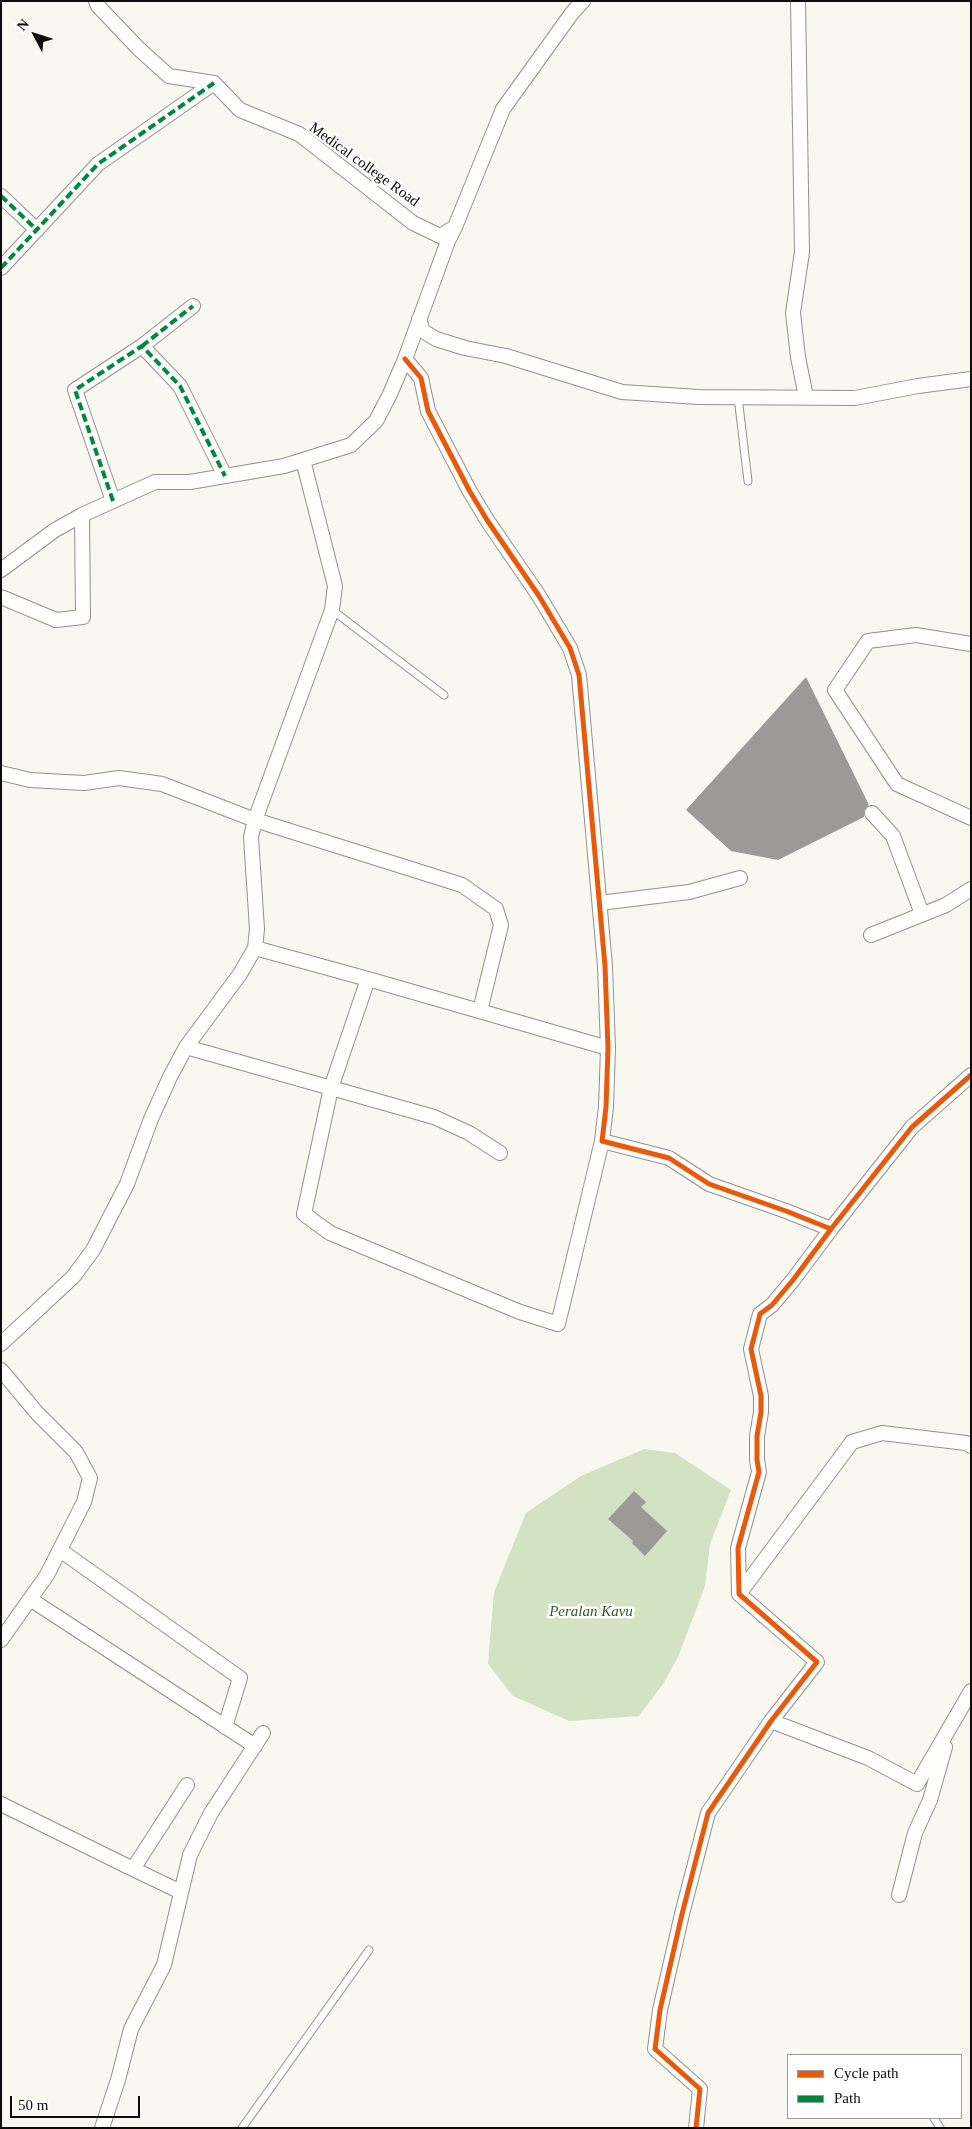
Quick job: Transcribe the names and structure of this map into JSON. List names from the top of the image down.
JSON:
{
  "streets": {
    "street": ["Medical college Road"]
  },
  "parks": ["Peralan Kavu"],
  "legend": ["Cycle path", "Path"],
  "scale_bar": "50 m",
  "north": "top left"
}
